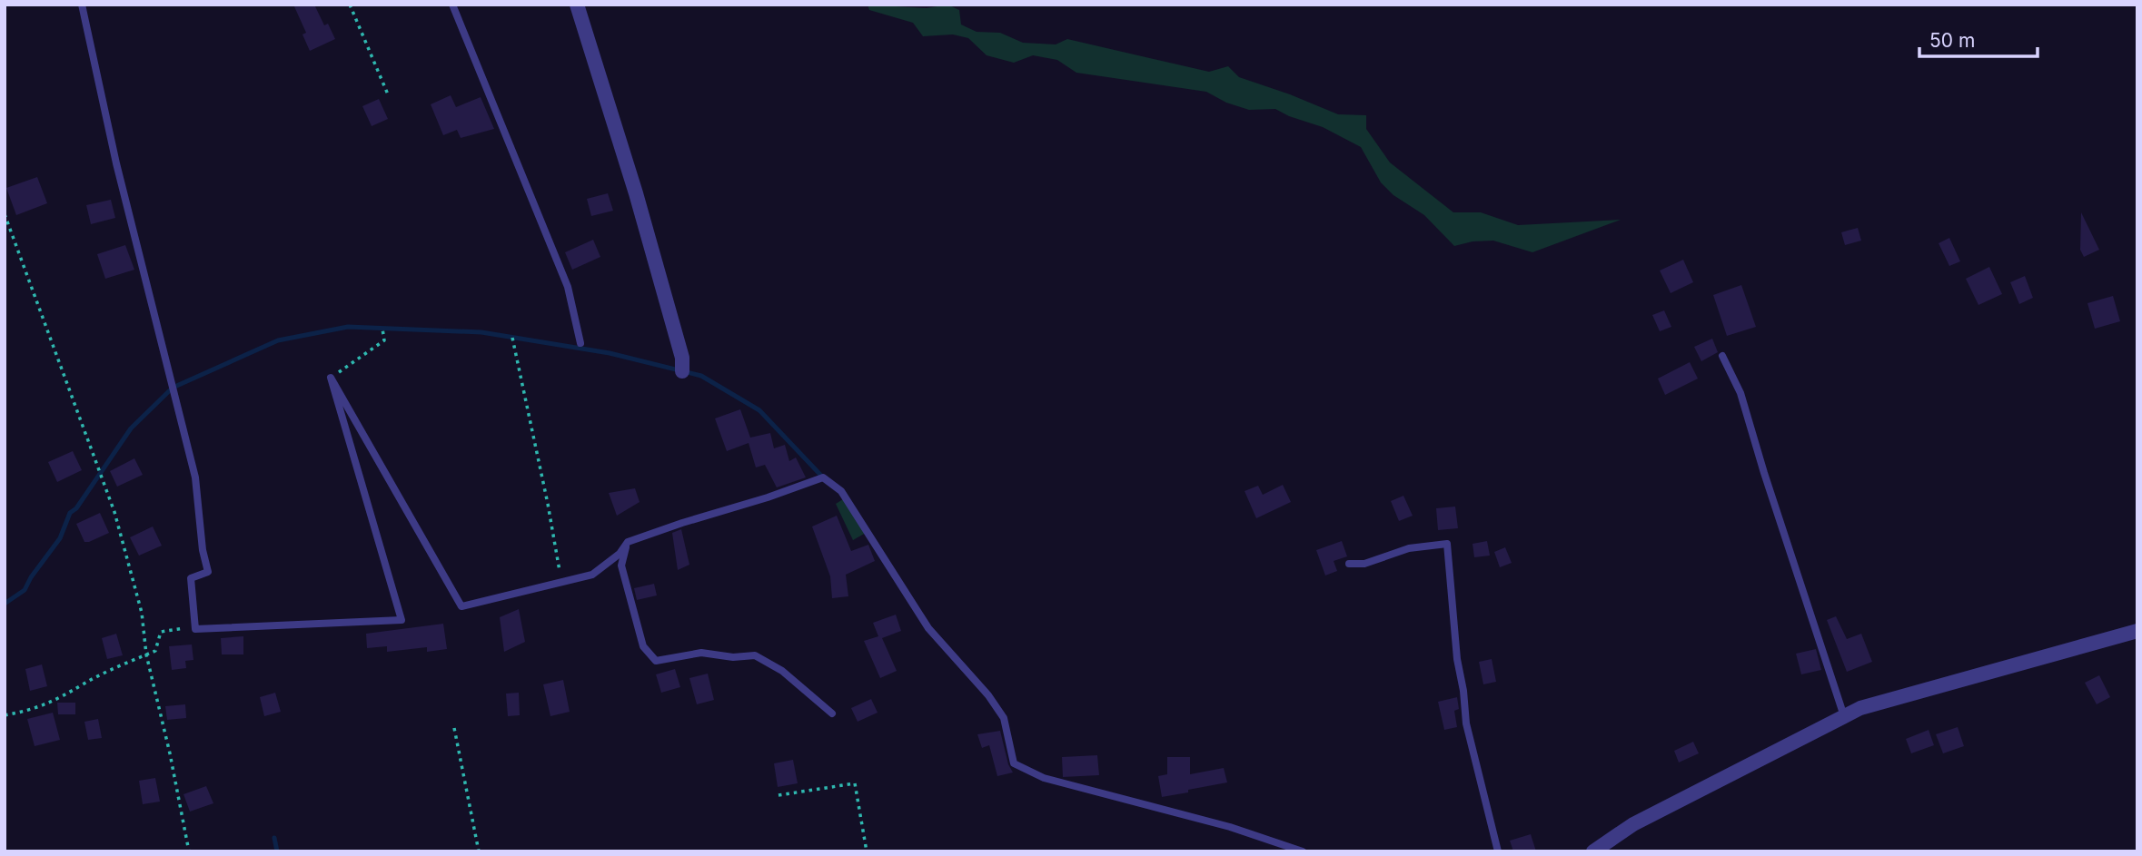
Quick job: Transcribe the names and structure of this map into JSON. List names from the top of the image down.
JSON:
{
  "scale_bar": "50 m"
}
